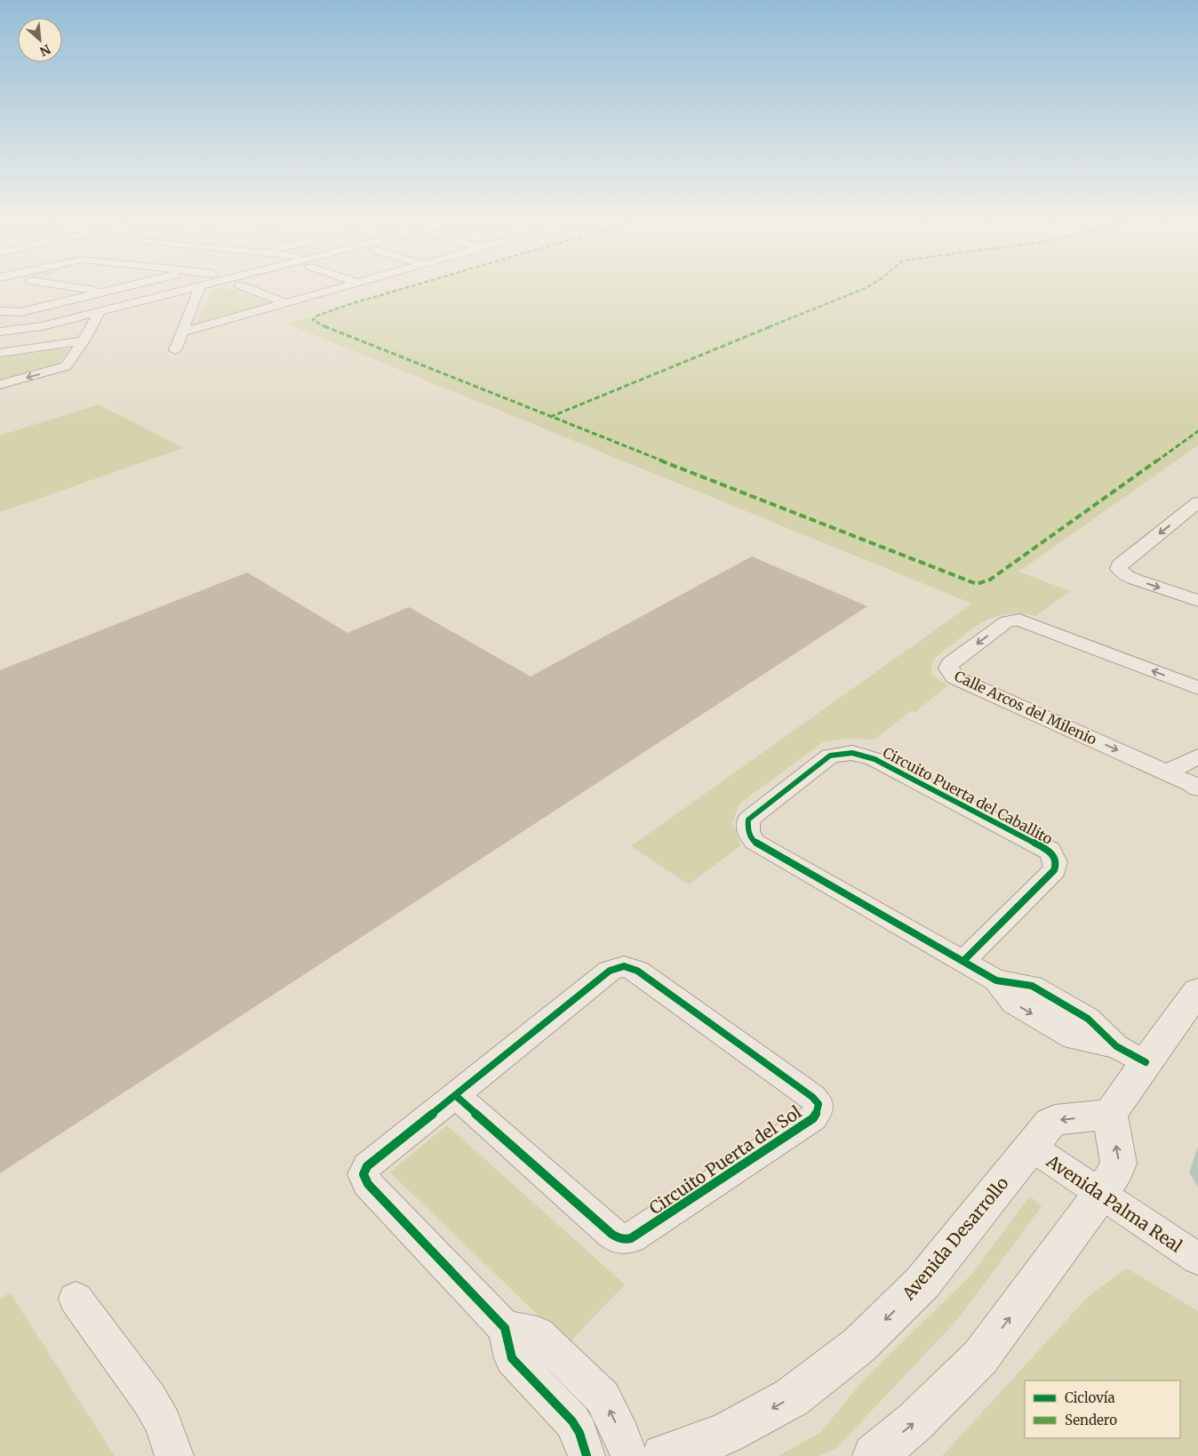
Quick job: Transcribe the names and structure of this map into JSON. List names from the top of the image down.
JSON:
{
  "streets": {
    "street": [
      "Calle Arcos del Milenio",
      "Circuito Puerta del Caballito",
      "Circuito Puerta del Sol",
      "Avenida Palma Real",
      "Avenida Desarrollo"
    ]
  },
  "crossings": [
    ["Avenida Palma Real", "Avenida Desarrollo"]
  ],
  "legend": ["Ciclovía", "Sendero"],
  "north": "bottom right"
}
